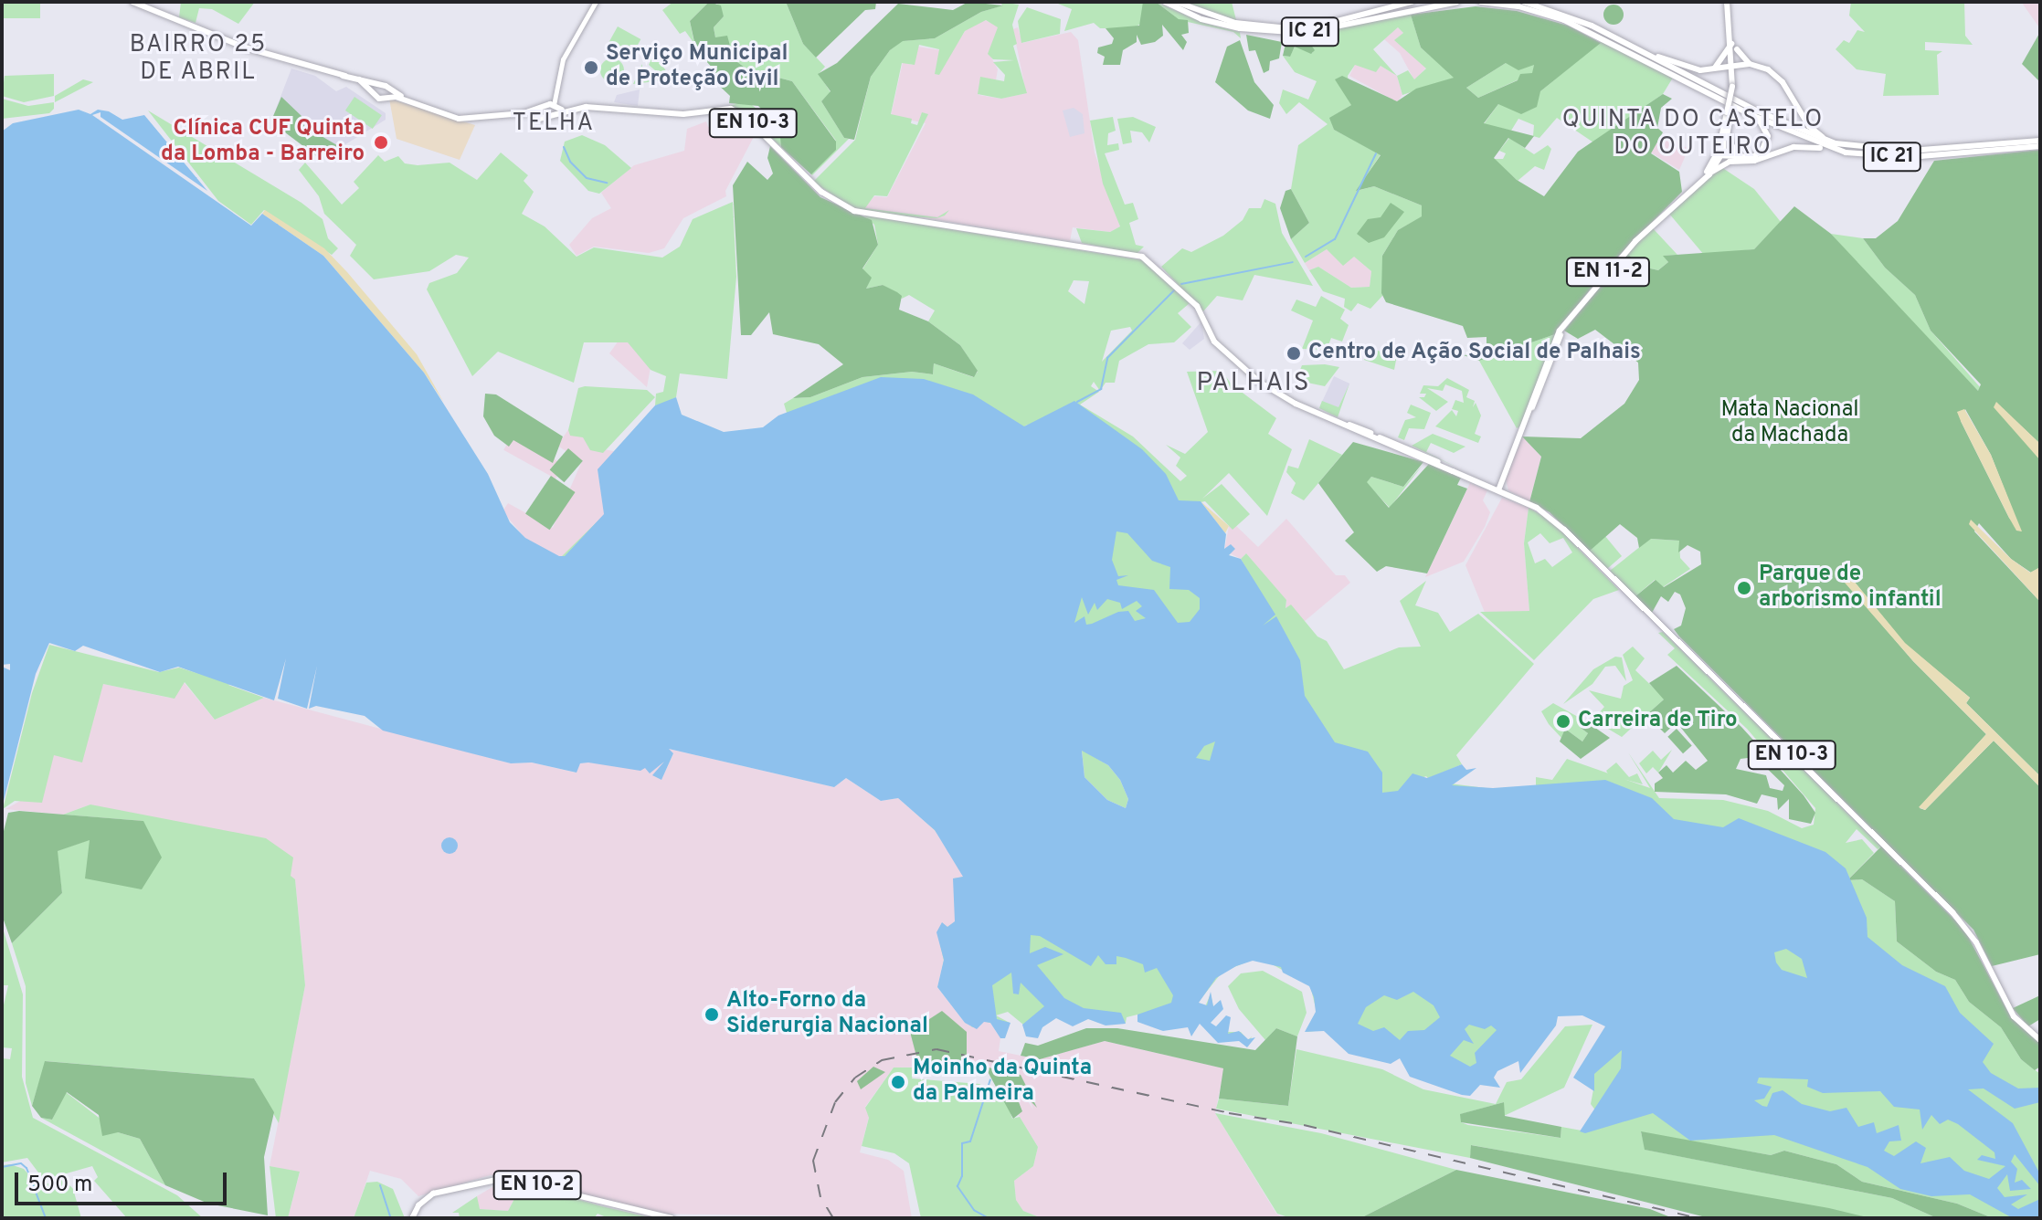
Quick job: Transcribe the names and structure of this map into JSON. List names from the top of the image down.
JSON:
{
  "streets": {
    "main road": [
      "IC 21",
      "EN 10-3",
      "EN 11-2",
      "EN 10-2"
    ]
  },
  "districts": [
    "BAIRRO 25 DE ABRIL",
    "QUINTA DO CASTELO DO OUTEIRO",
    "TELHA",
    "PALHAIS"
  ],
  "parks": ["Mata Nacional da Machada"],
  "places": [
    "Serviço Municipal de Proteção Civil",
    "Clínica CUF Quinta da Lomba - Barreiro",
    "Centro de Ação Social de Palhais",
    "Parque de arborismo infantil",
    "Carreira de Tiro",
    "Alto-Forno da Siderurgia Nacional",
    "Moinho da Quinta da Palmeira"
  ],
  "scale_bar": "500 m"
}
